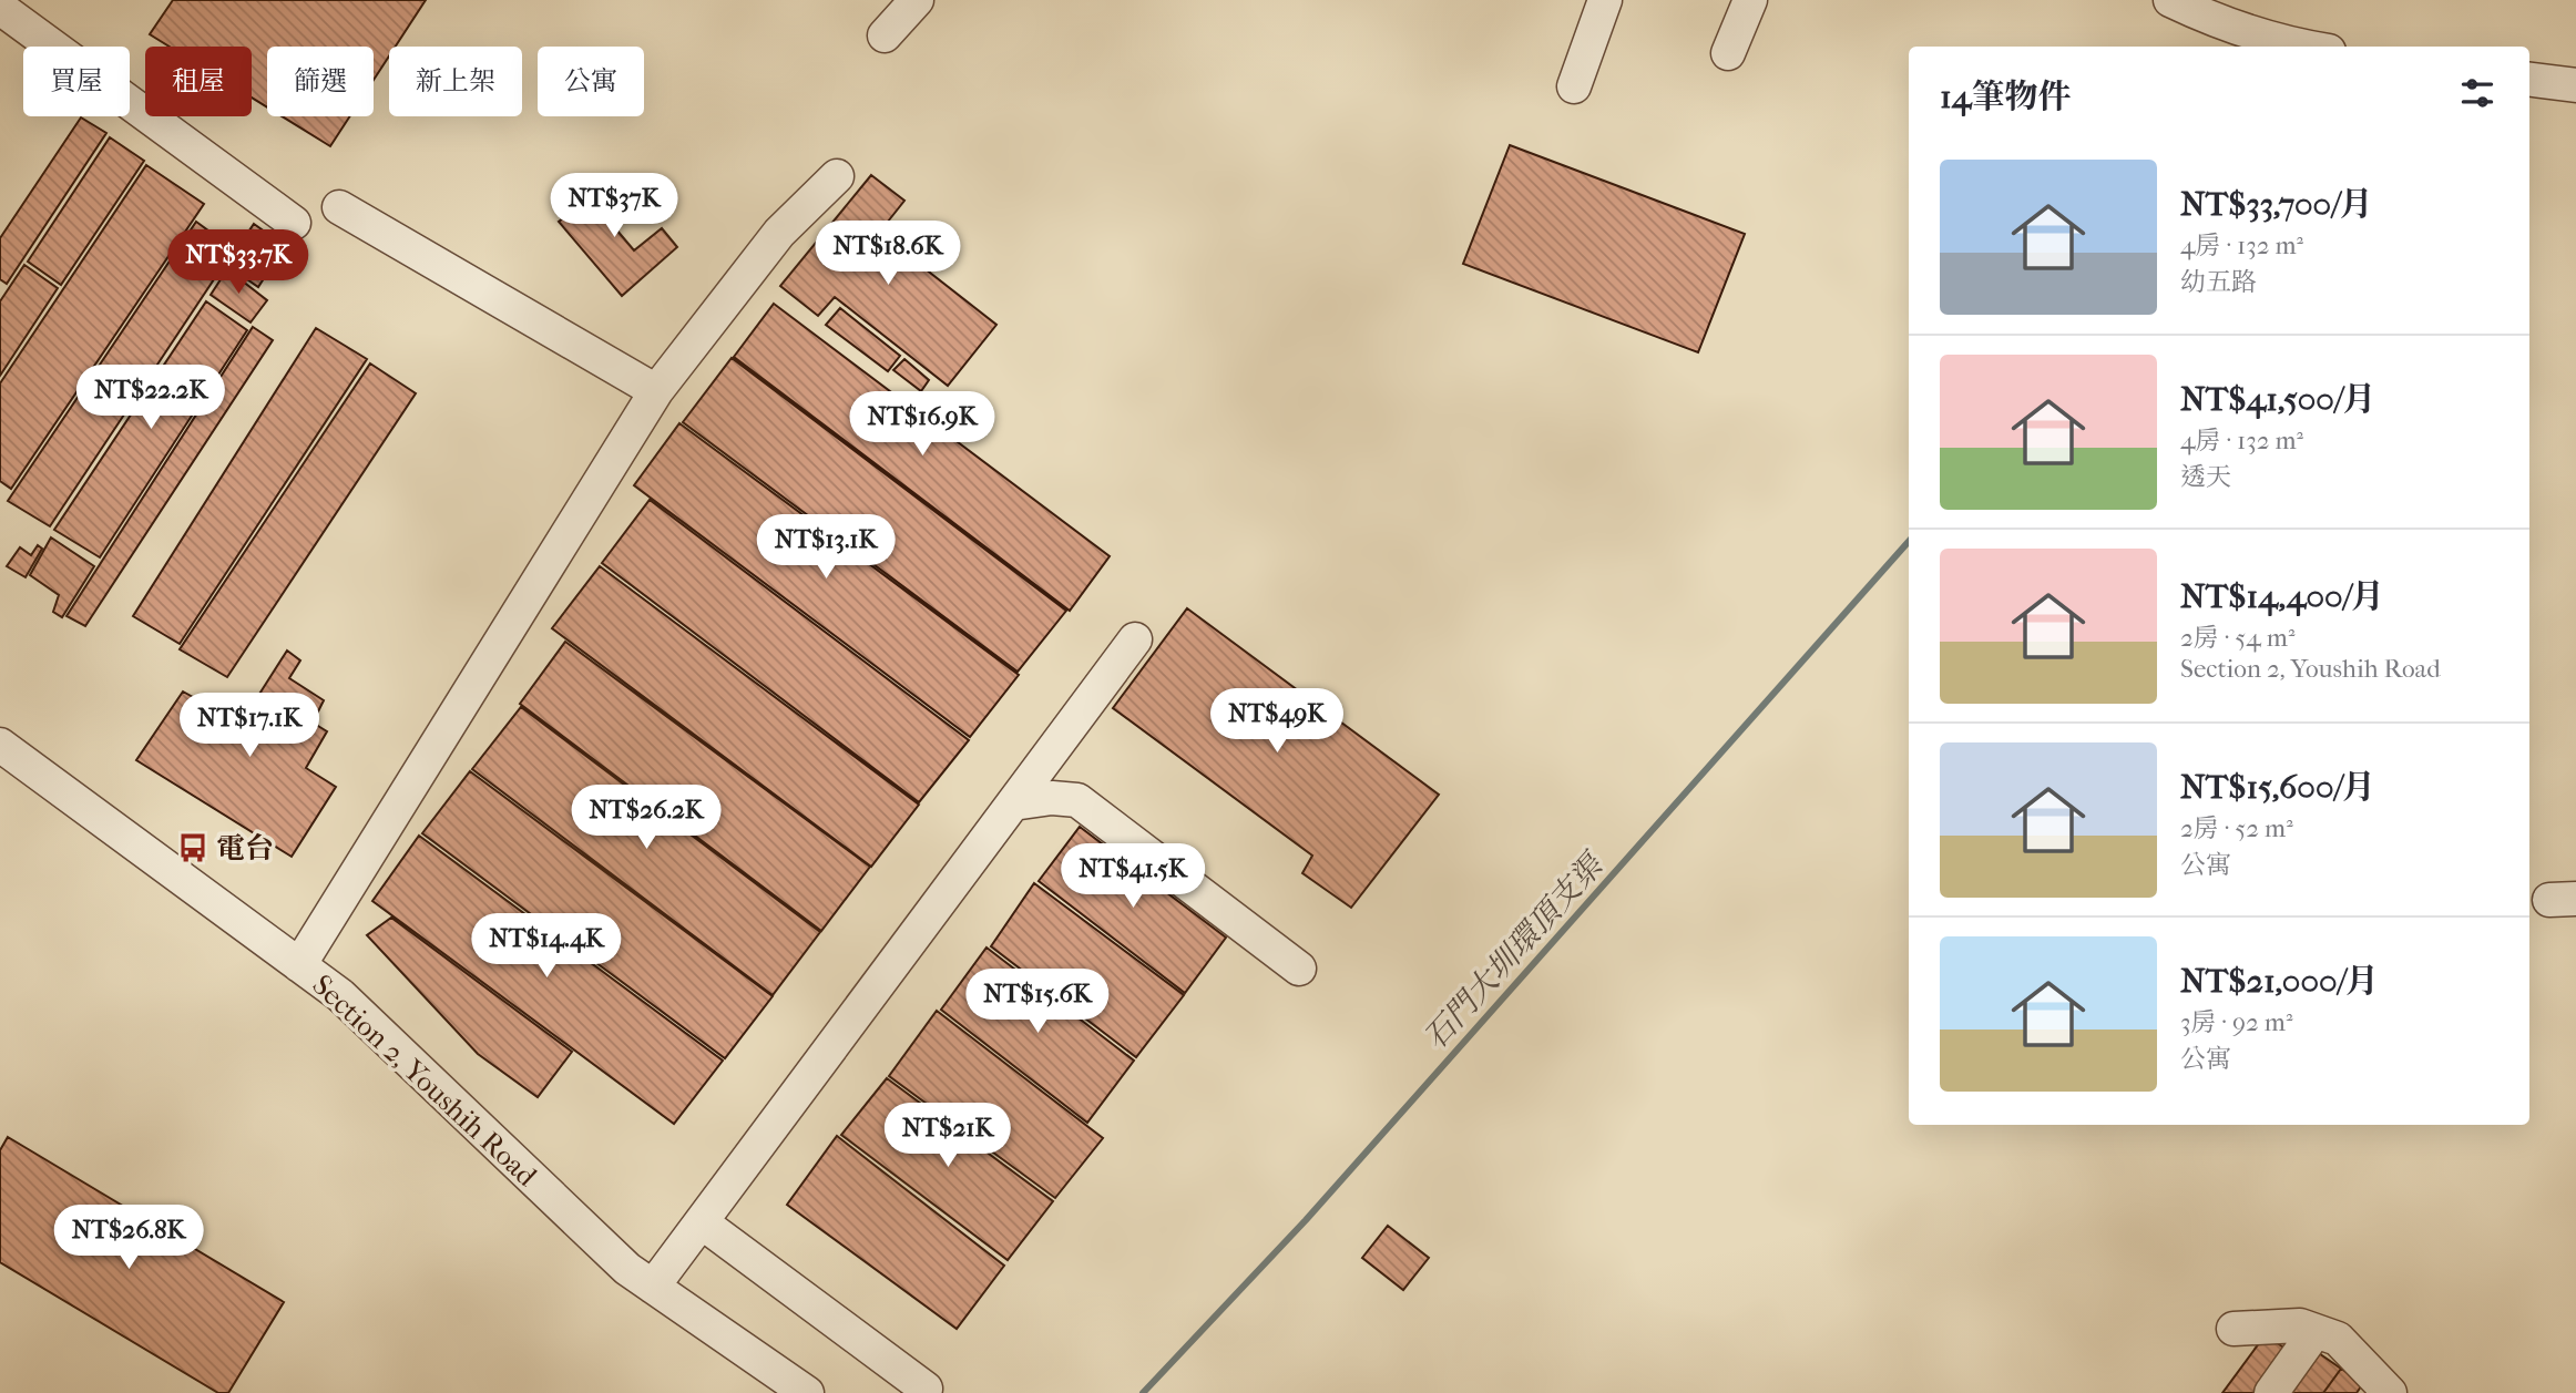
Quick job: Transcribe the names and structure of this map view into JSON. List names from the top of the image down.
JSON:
{
  "streets": {
    "street": ["Section 2, Youshih Road"]
  },
  "water": ["石門大圳環頂支渠"],
  "places": {
    "bus stop": ["電台"]
  },
  "page": {
    "chip": [
      "買屋",
      "租屋",
      "篩選",
      "新上架",
      "公寓"
    ],
    "heading": "14筆物件",
    "list": [
      {
        "name": "NT$33,700/月",
        "note": "4房 · 132 m² · 幼五路"
      },
      {
        "name": "NT$41,500/月",
        "note": "4房 · 132 m² · 透天"
      },
      {
        "name": "NT$14,400/月",
        "note": "2房 · 54 m² · Section 2, Youshih Road"
      },
      {
        "name": "NT$15,600/月",
        "note": "2房 · 52 m² · 公寓"
      },
      {
        "name": "NT$21,000/月",
        "note": "3房 · 92 m² · 公寓"
      }
    ],
    "price": [
      "NT$37K",
      "NT$18.6K",
      "NT$33.7K",
      "NT$22.2K",
      "NT$16.9K",
      "NT$13.1K",
      "NT$49K",
      "NT$17.1K",
      "NT$26.2K",
      "NT$41.5K",
      "NT$14.4K",
      "NT$15.6K",
      "NT$21K",
      "NT$26.8K"
    ]
  }
}
